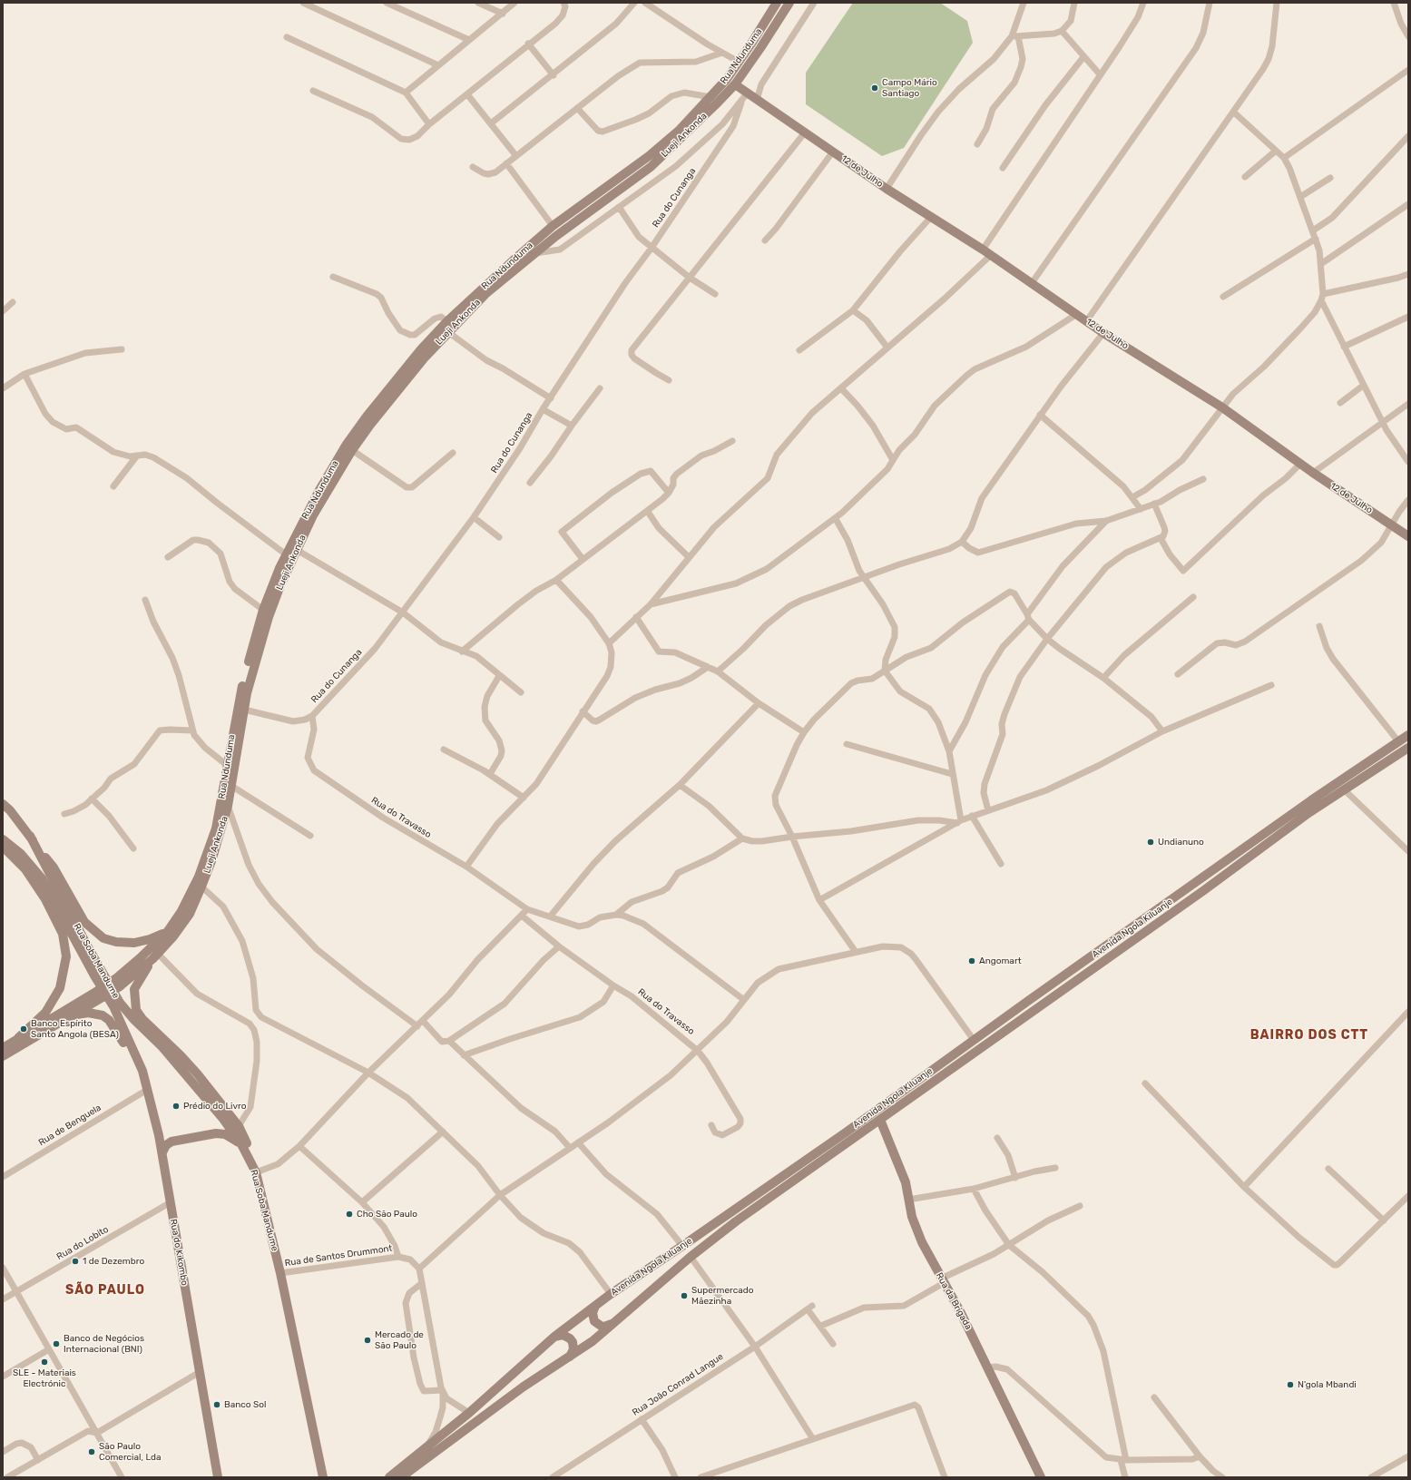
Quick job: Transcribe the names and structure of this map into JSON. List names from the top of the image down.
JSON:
{
  "streets": {
    "main road": [
      "Rua Ndunduma",
      "Lueji Ankonda",
      "12 de Julho",
      "Avenida Ngola Kiluanje",
      "Rua Soba Mandume",
      "Rua do Kikombo",
      "Rua da Brigada"
    ],
    "street": [
      "Rua do Cunanga",
      "Rua do Travasso",
      "Rua de Benguela",
      "Rua do Lobito",
      "Rua de Santos Drummont",
      "Rua João Conrad Langue"
    ]
  },
  "crossings": [
    ["Rua Ndunduma", "Lueji Ankonda"],
    ["Lueji Ankonda", "12 de Julho"],
    ["Lueji Ankonda", "Rua do Cunanga"],
    ["Rua do Cunanga", "Rua do Travasso"],
    ["Avenida Ngola Kiluanje", "Rua da Brigada"],
    ["Rua Soba Mandume", "Rua de Santos Drummont"],
    ["Rua de Benguela", "Rua do Kikombo"],
    ["Rua do Lobito", "Rua do Kikombo"]
  ],
  "districts": ["BAIRRO DOS CTT", "SÃO PAULO"],
  "places": [
    "Campo Mário Santiago",
    "Undianuno",
    "Angomart",
    "Banco Espírito Santo Angola (BESA)",
    "Prédio do Livro",
    "Cho São Paulo",
    "1 de Dezembro",
    "Supermercado Mãezinha",
    "Mercado de São Paulo",
    "Banco de Negócios Internacional (BNI)",
    "SLE - Materiais Electrónic",
    "N'gola Mbandi",
    "Banco Sol",
    "São Paulo Comercial, Lda"
  ]
}
